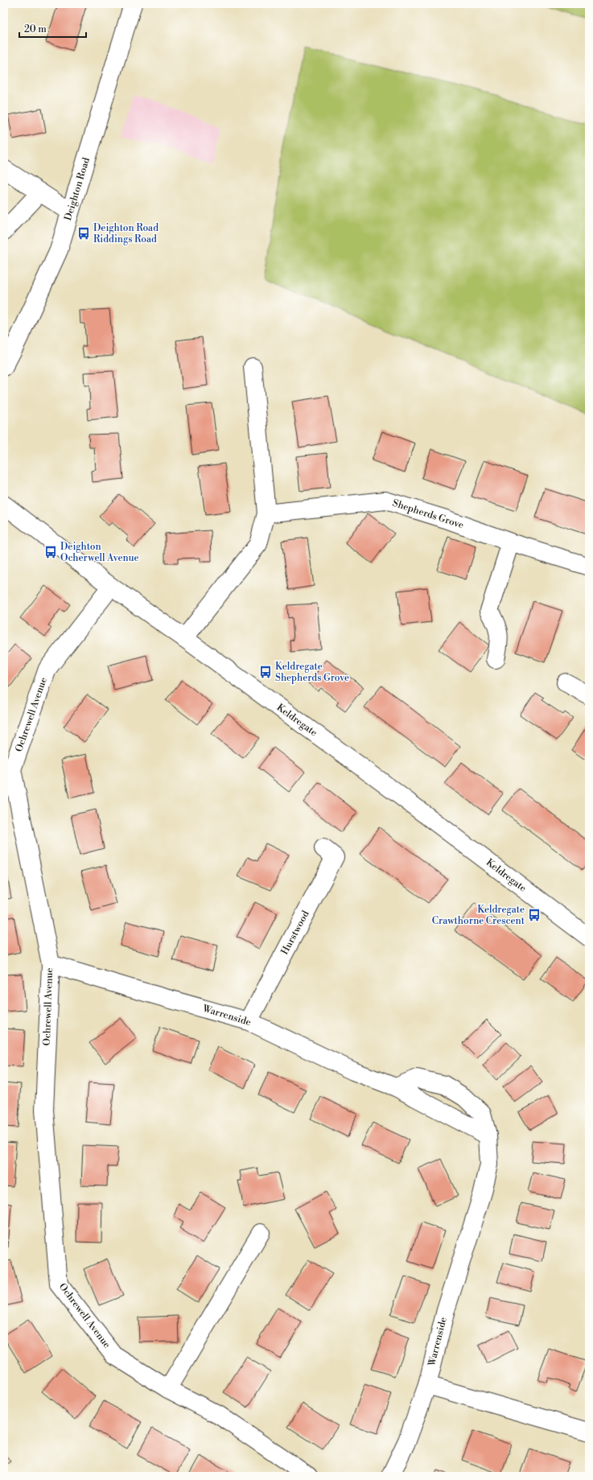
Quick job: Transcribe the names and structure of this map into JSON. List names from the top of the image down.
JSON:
{
  "streets": {
    "street": [
      "Deighton Road",
      "Shepherds Grove",
      "Ochrewell Avenue",
      "Keldregate",
      "Hurstwood",
      "Warrenside"
    ]
  },
  "crossings": [
    ["Ochrewell Avenue", "Keldregate"],
    ["Ochrewell Avenue", "Warrenside"],
    ["Hurstwood", "Warrenside"]
  ],
  "places": {
    "bus stop": [
      "Deighton Road Riddings Road",
      "Deighton Ocherwell Avenue",
      "Keldregate Shepherds Grove",
      "Keldregate Crawthorne Crescent"
    ]
  },
  "scale_bar": "20 m"
}
